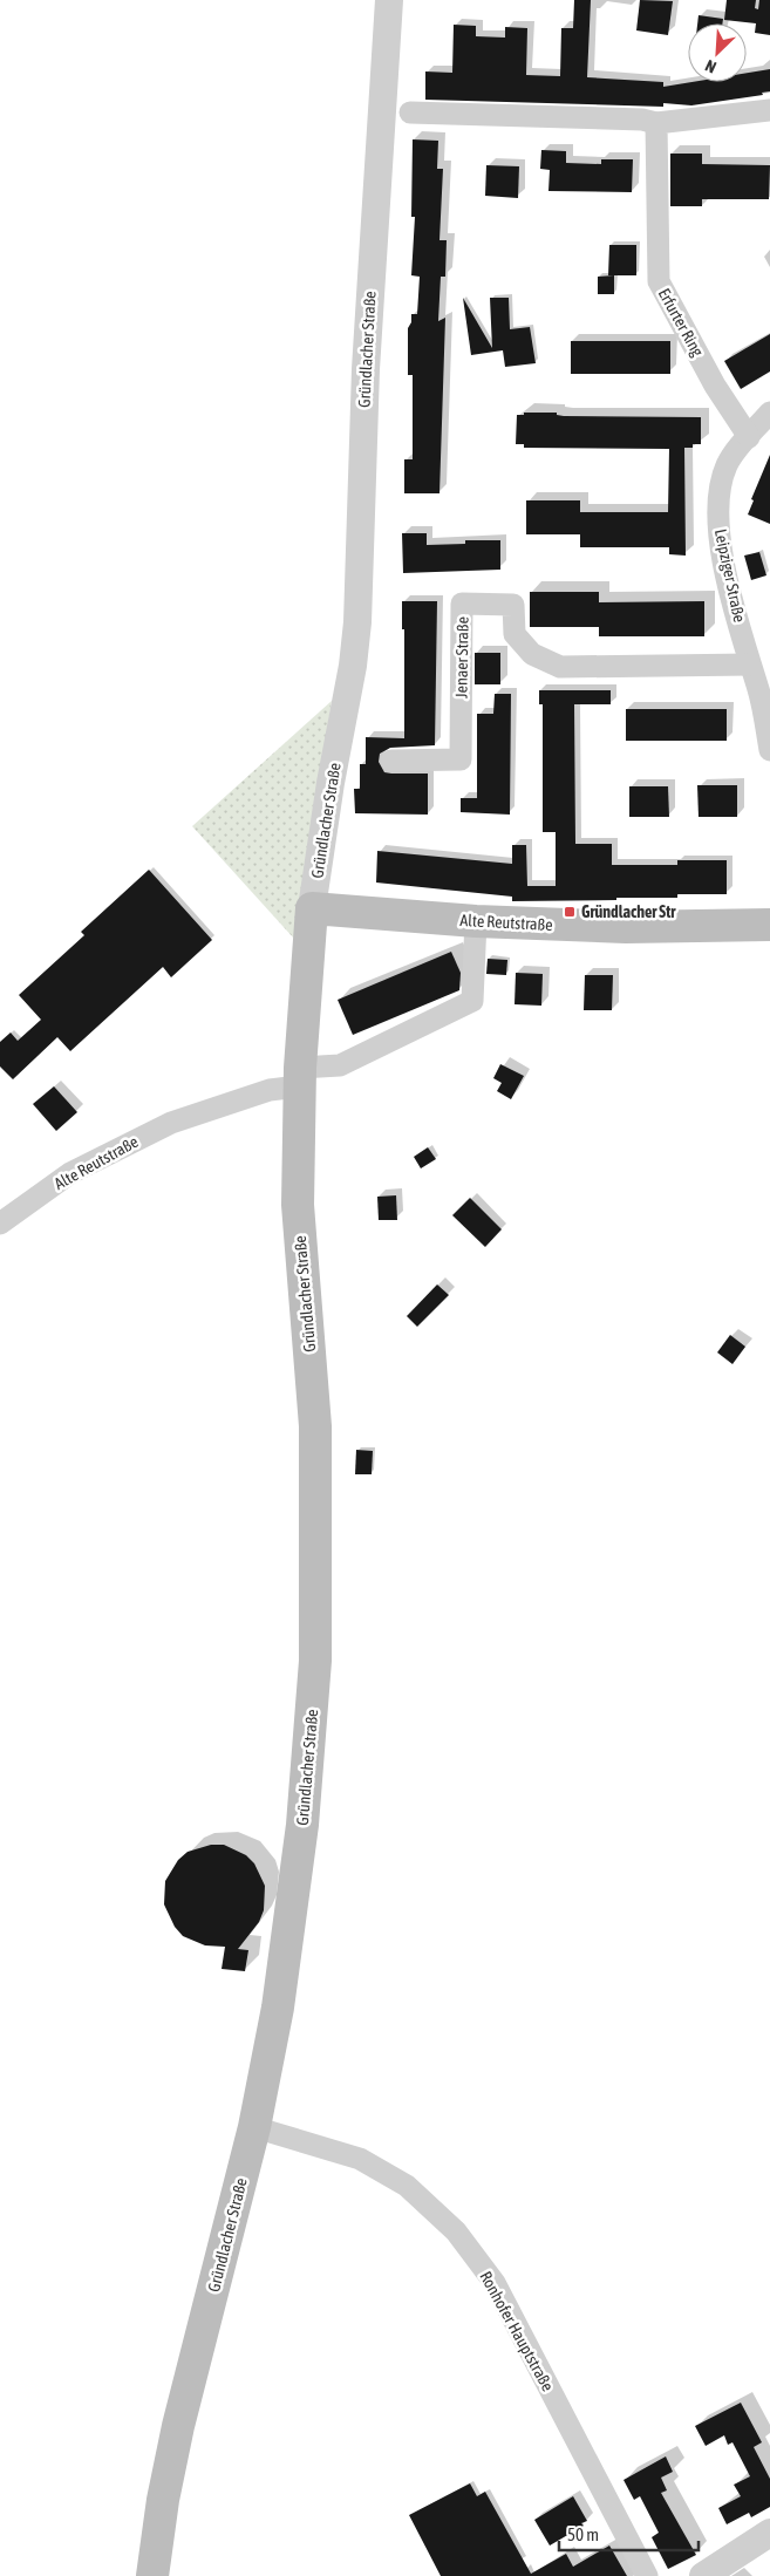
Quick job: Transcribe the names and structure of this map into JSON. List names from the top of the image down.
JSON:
{
  "streets": {
    "main road": ["Gründlacher Straße", "Alte Reutstraße"],
    "street": [
      "Erfurter Ring",
      "Leipziger Straße",
      "Jenaer Straße",
      "Ronhofer Hauptstraße"
    ]
  },
  "crossings": [
    ["Erfurter Ring", "Leipziger Straße"],
    ["Gründlacher Straße", "Alte Reutstraße"],
    ["Gründlacher Straße", "Ronhofer Hauptstraße"],
    ["Leipziger Straße", "Jenaer Straße"]
  ],
  "places": {
    "transit": ["Gründlacher Str"]
  },
  "scale_bar": "50 m",
  "north": "bottom left"
}
